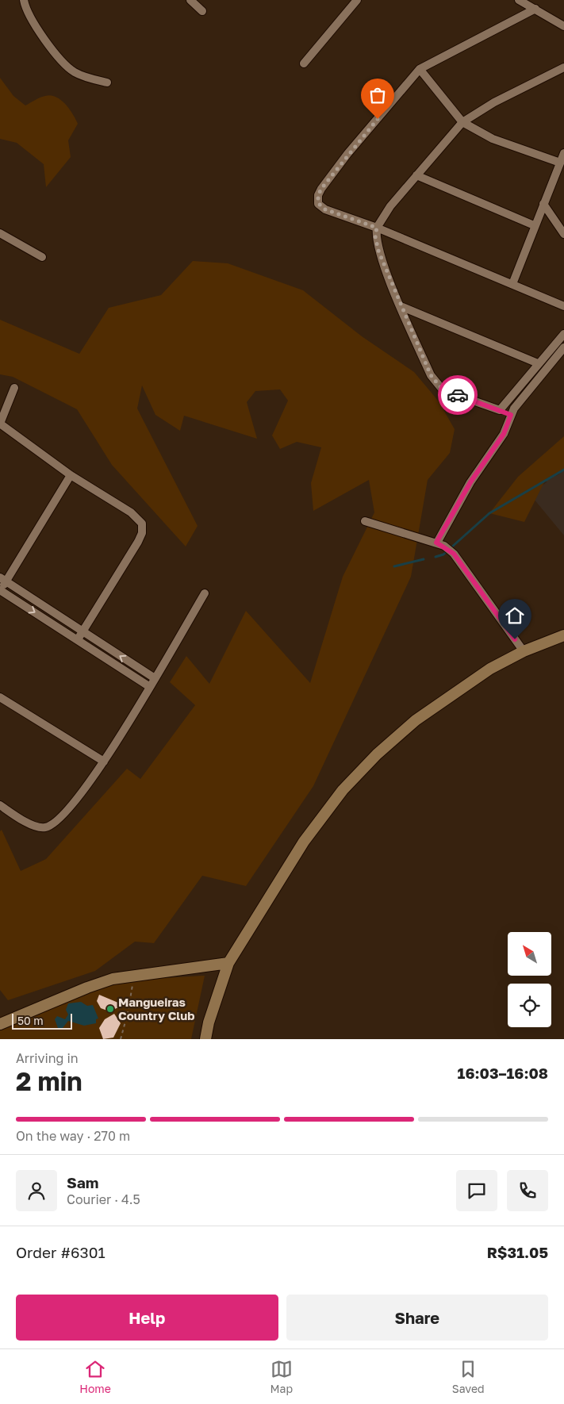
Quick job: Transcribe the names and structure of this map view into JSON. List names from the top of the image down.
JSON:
{
  "places": ["Mangueiras Country Club"],
  "scale_bar": "50 m",
  "north": "top left",
  "page": {
    "scale": "50 m",
    "heading": ["2 min", "Arriving in", "16:03–16:08"],
    "panel": [
      "Sam",
      "Courier · 4.5",
      "Order #6301",
      "R$31.05"
    ],
    "bar": "On the way · 270 m",
    "buttons": ["Help", "Share"],
    "tabs": ["Home", "Map", "Saved"]
  }
}
